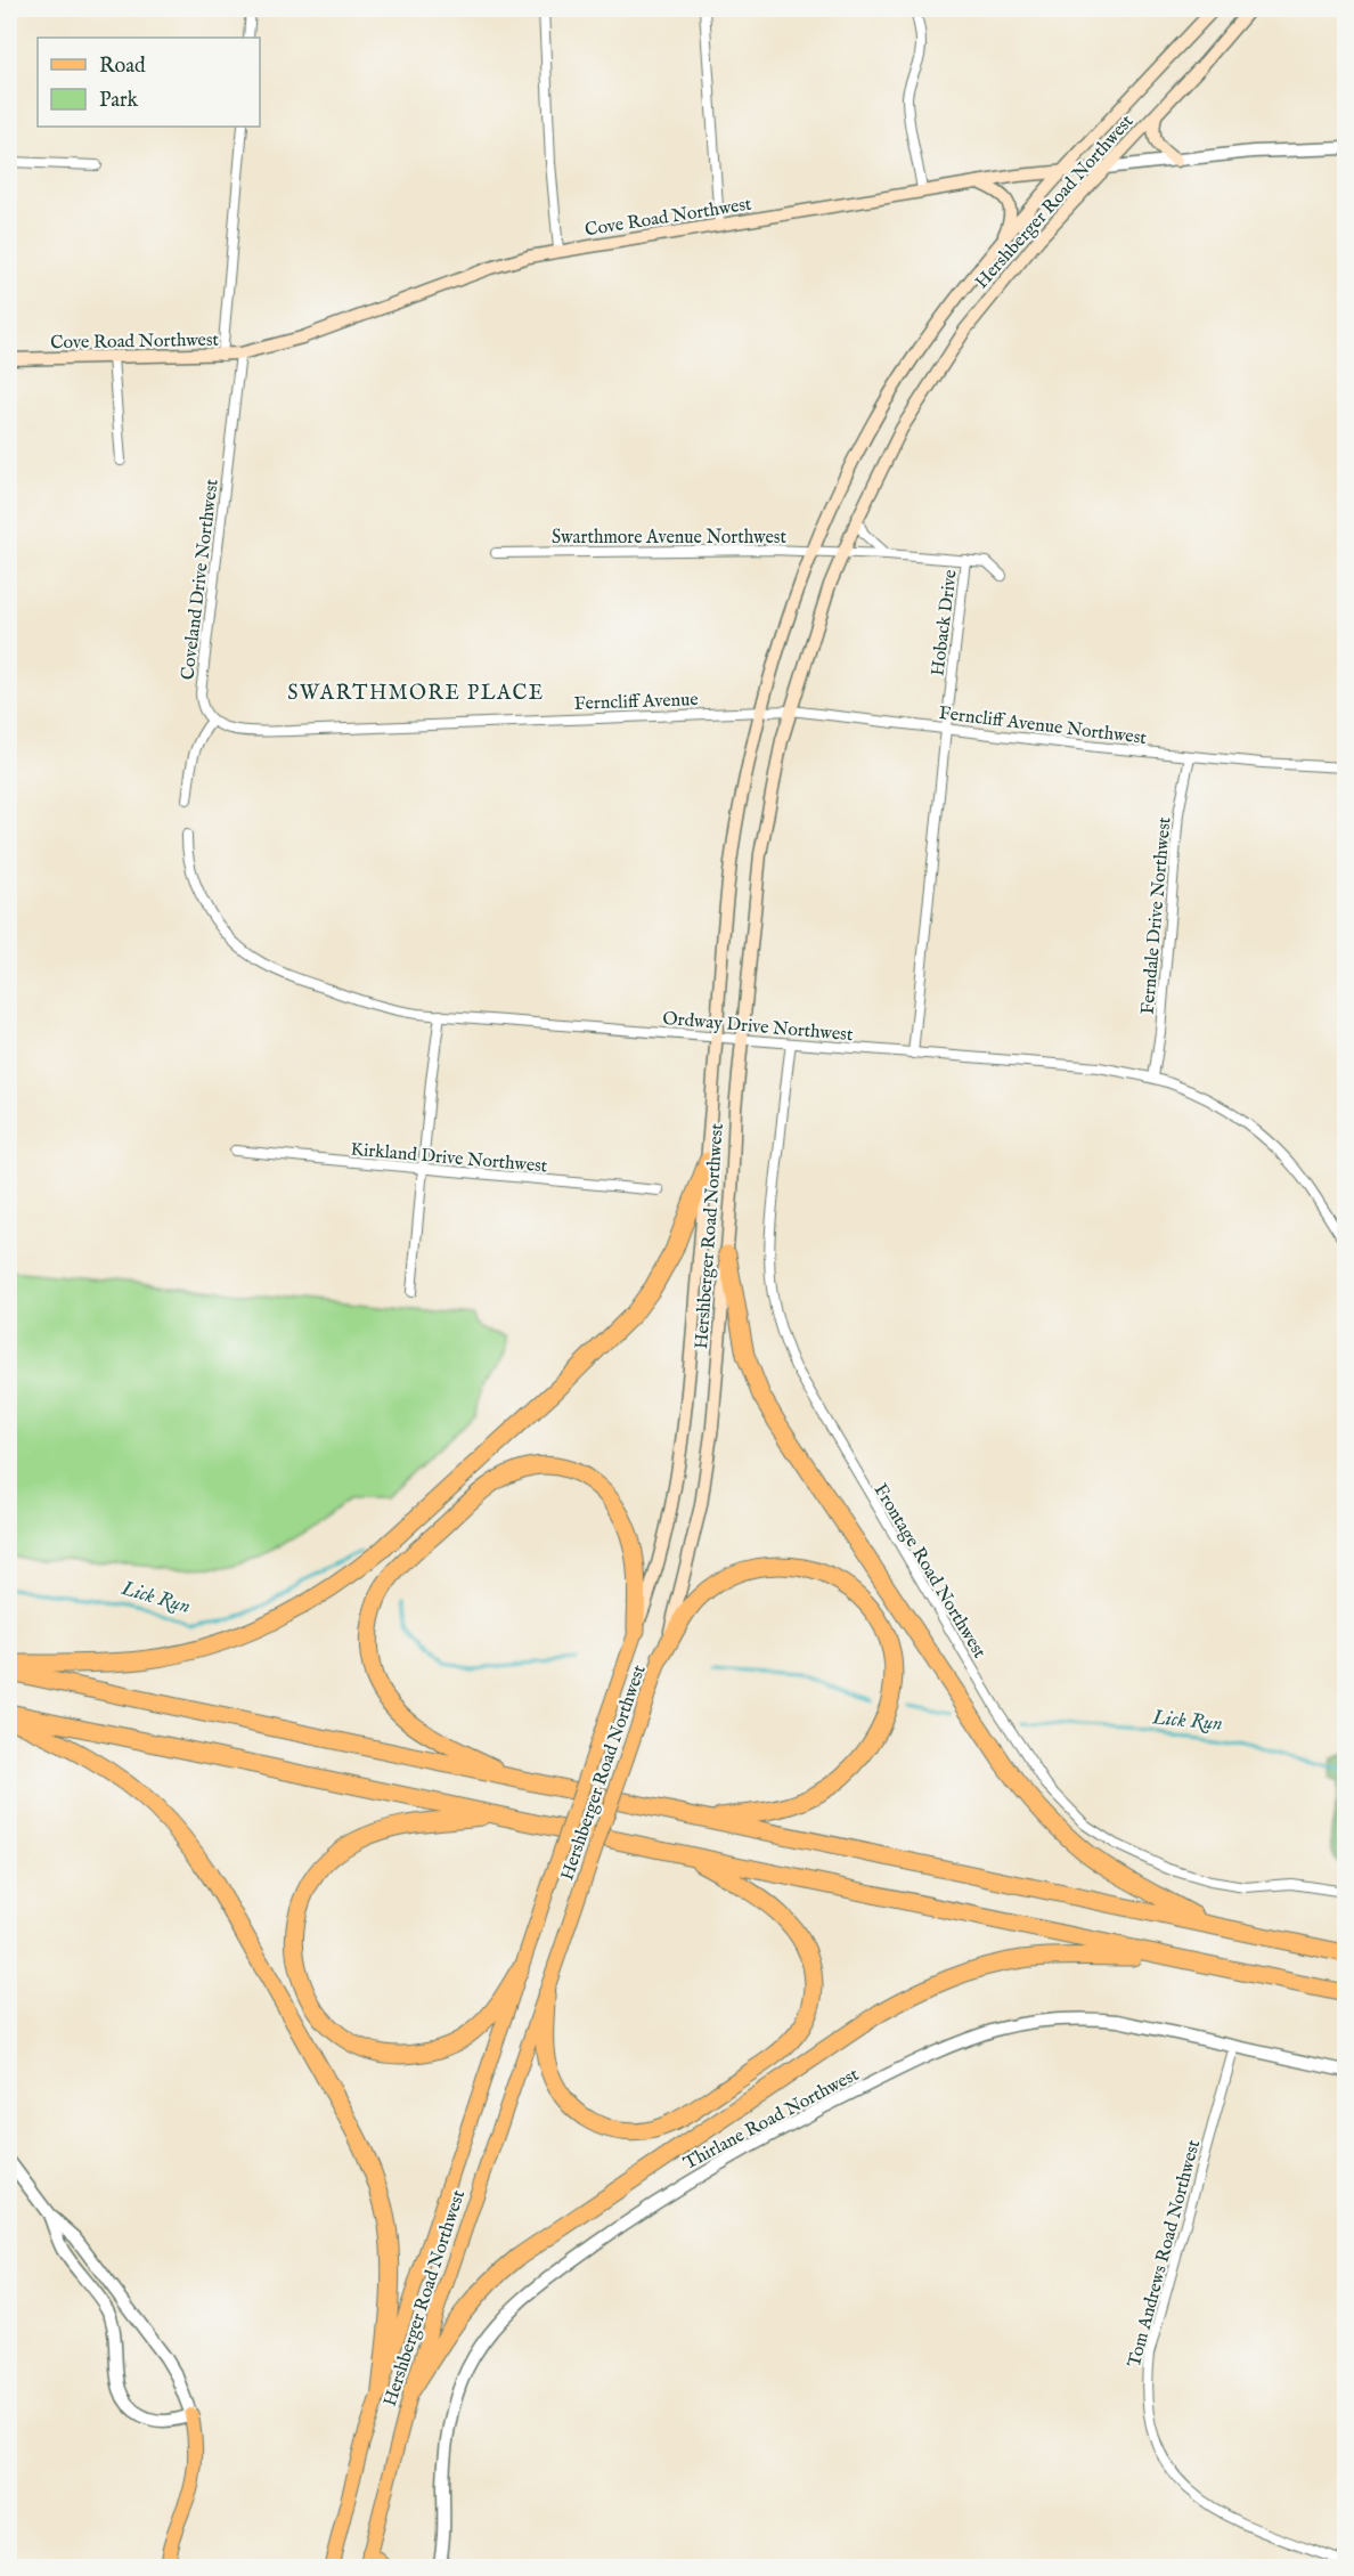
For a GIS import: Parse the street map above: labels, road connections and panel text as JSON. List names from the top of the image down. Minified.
{"streets":{"main road":["Hershberger Road Northwest","Cove Road Northwest"],"street":["Swarthmore Avenue Northwest","Coveland Drive Northwest","Hoback Drive","Ferncliff Avenue","Ferncliff Avenue Northwest","Ferndale Drive Northwest","Ordway Drive Northwest","Kirkland Drive Northwest","Frontage Road Northwest","Thirlane Road Northwest","Tom Andrews Road Northwest"]},"crossings":[["Hershberger Road Northwest","Cove Road Northwest"],["Hershberger Road Northwest","Swarthmore Avenue Northwest"],["Hershberger Road Northwest","Ferncliff Avenue Northwest"],["Hershberger Road Northwest","Ordway Drive Northwest"],["Cove Road Northwest","Coveland Drive Northwest"],["Swarthmore Avenue Northwest","Hoback Drive"],["Coveland Drive Northwest","Ferncliff Avenue"],["Hoback Drive","Ferncliff Avenue Northwest"],["Hoback Drive","Ordway Drive Northwest"],["Ferncliff Avenue","Ferncliff Avenue Northwest"],["Ferncliff Avenue Northwest","Ferndale Drive Northwest"],["Ferndale Drive Northwest","Ordway Drive Northwest"],["Ordway Drive Northwest","Frontage Road Northwest"],["Thirlane Road Northwest","Tom Andrews Road Northwest"]],"districts":["SWARTHMORE PLACE"],"water":["Lick Run"],"legend":["Road","Park"]}
